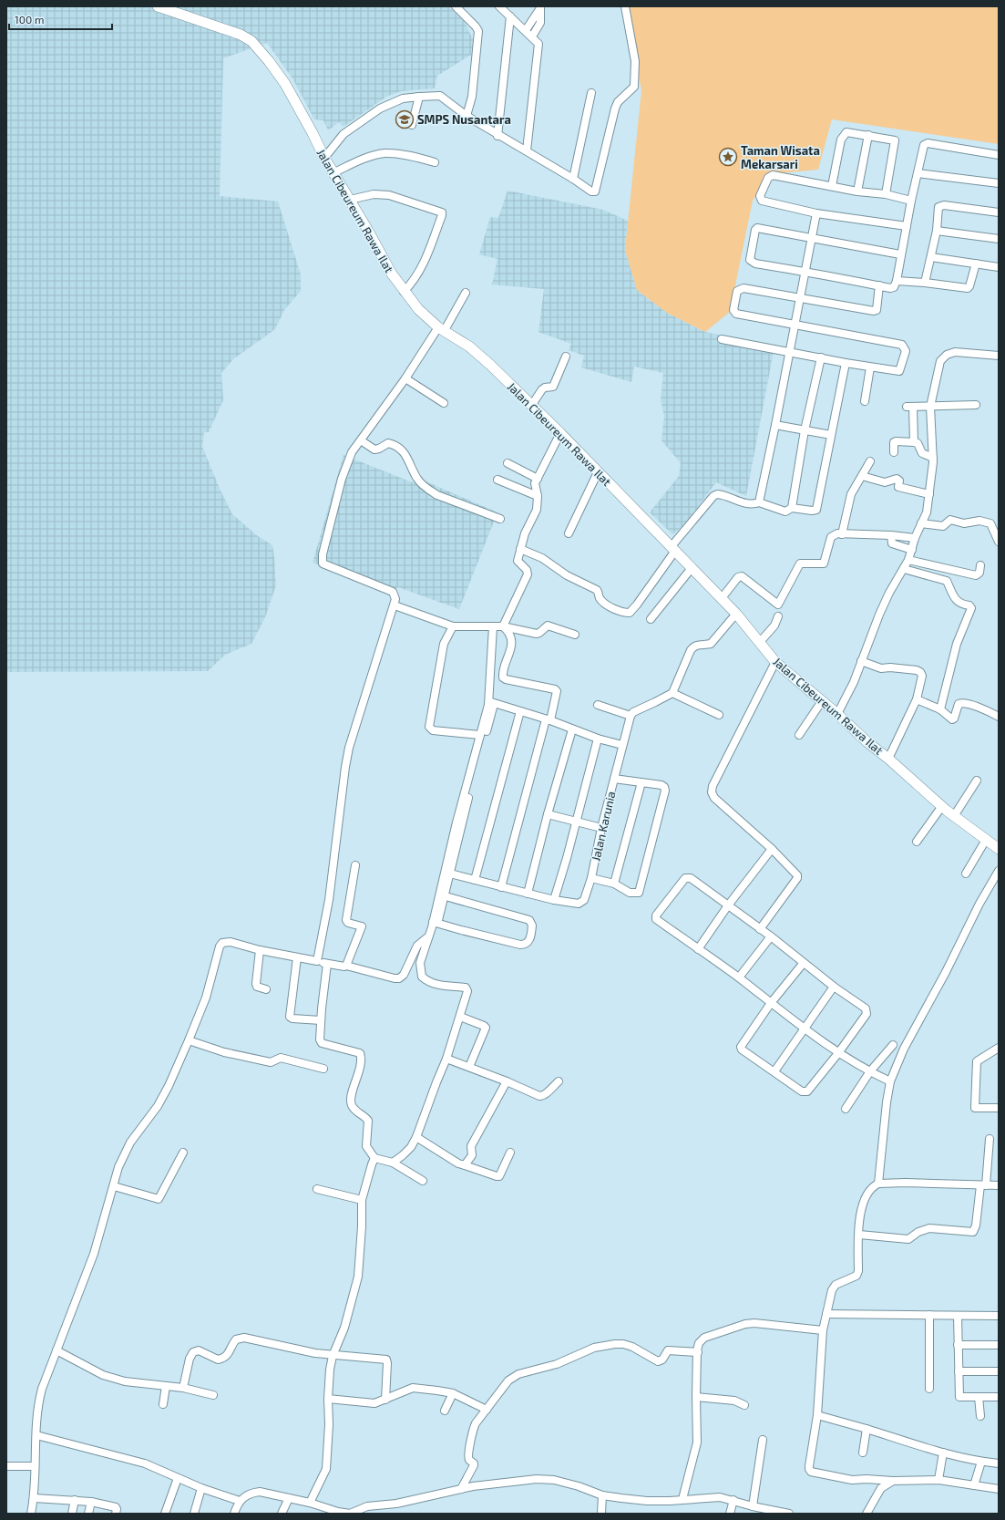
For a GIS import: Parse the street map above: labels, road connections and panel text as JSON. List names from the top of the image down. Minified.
{"streets":{"street":["Jalan Cibeureum Rawa Ilat","Jalan Karunia"]},"places":{"school or university":["SMPS Nusantara"],"place":["Taman Wisata Mekarsari"]},"scale_bar":"100 m"}
